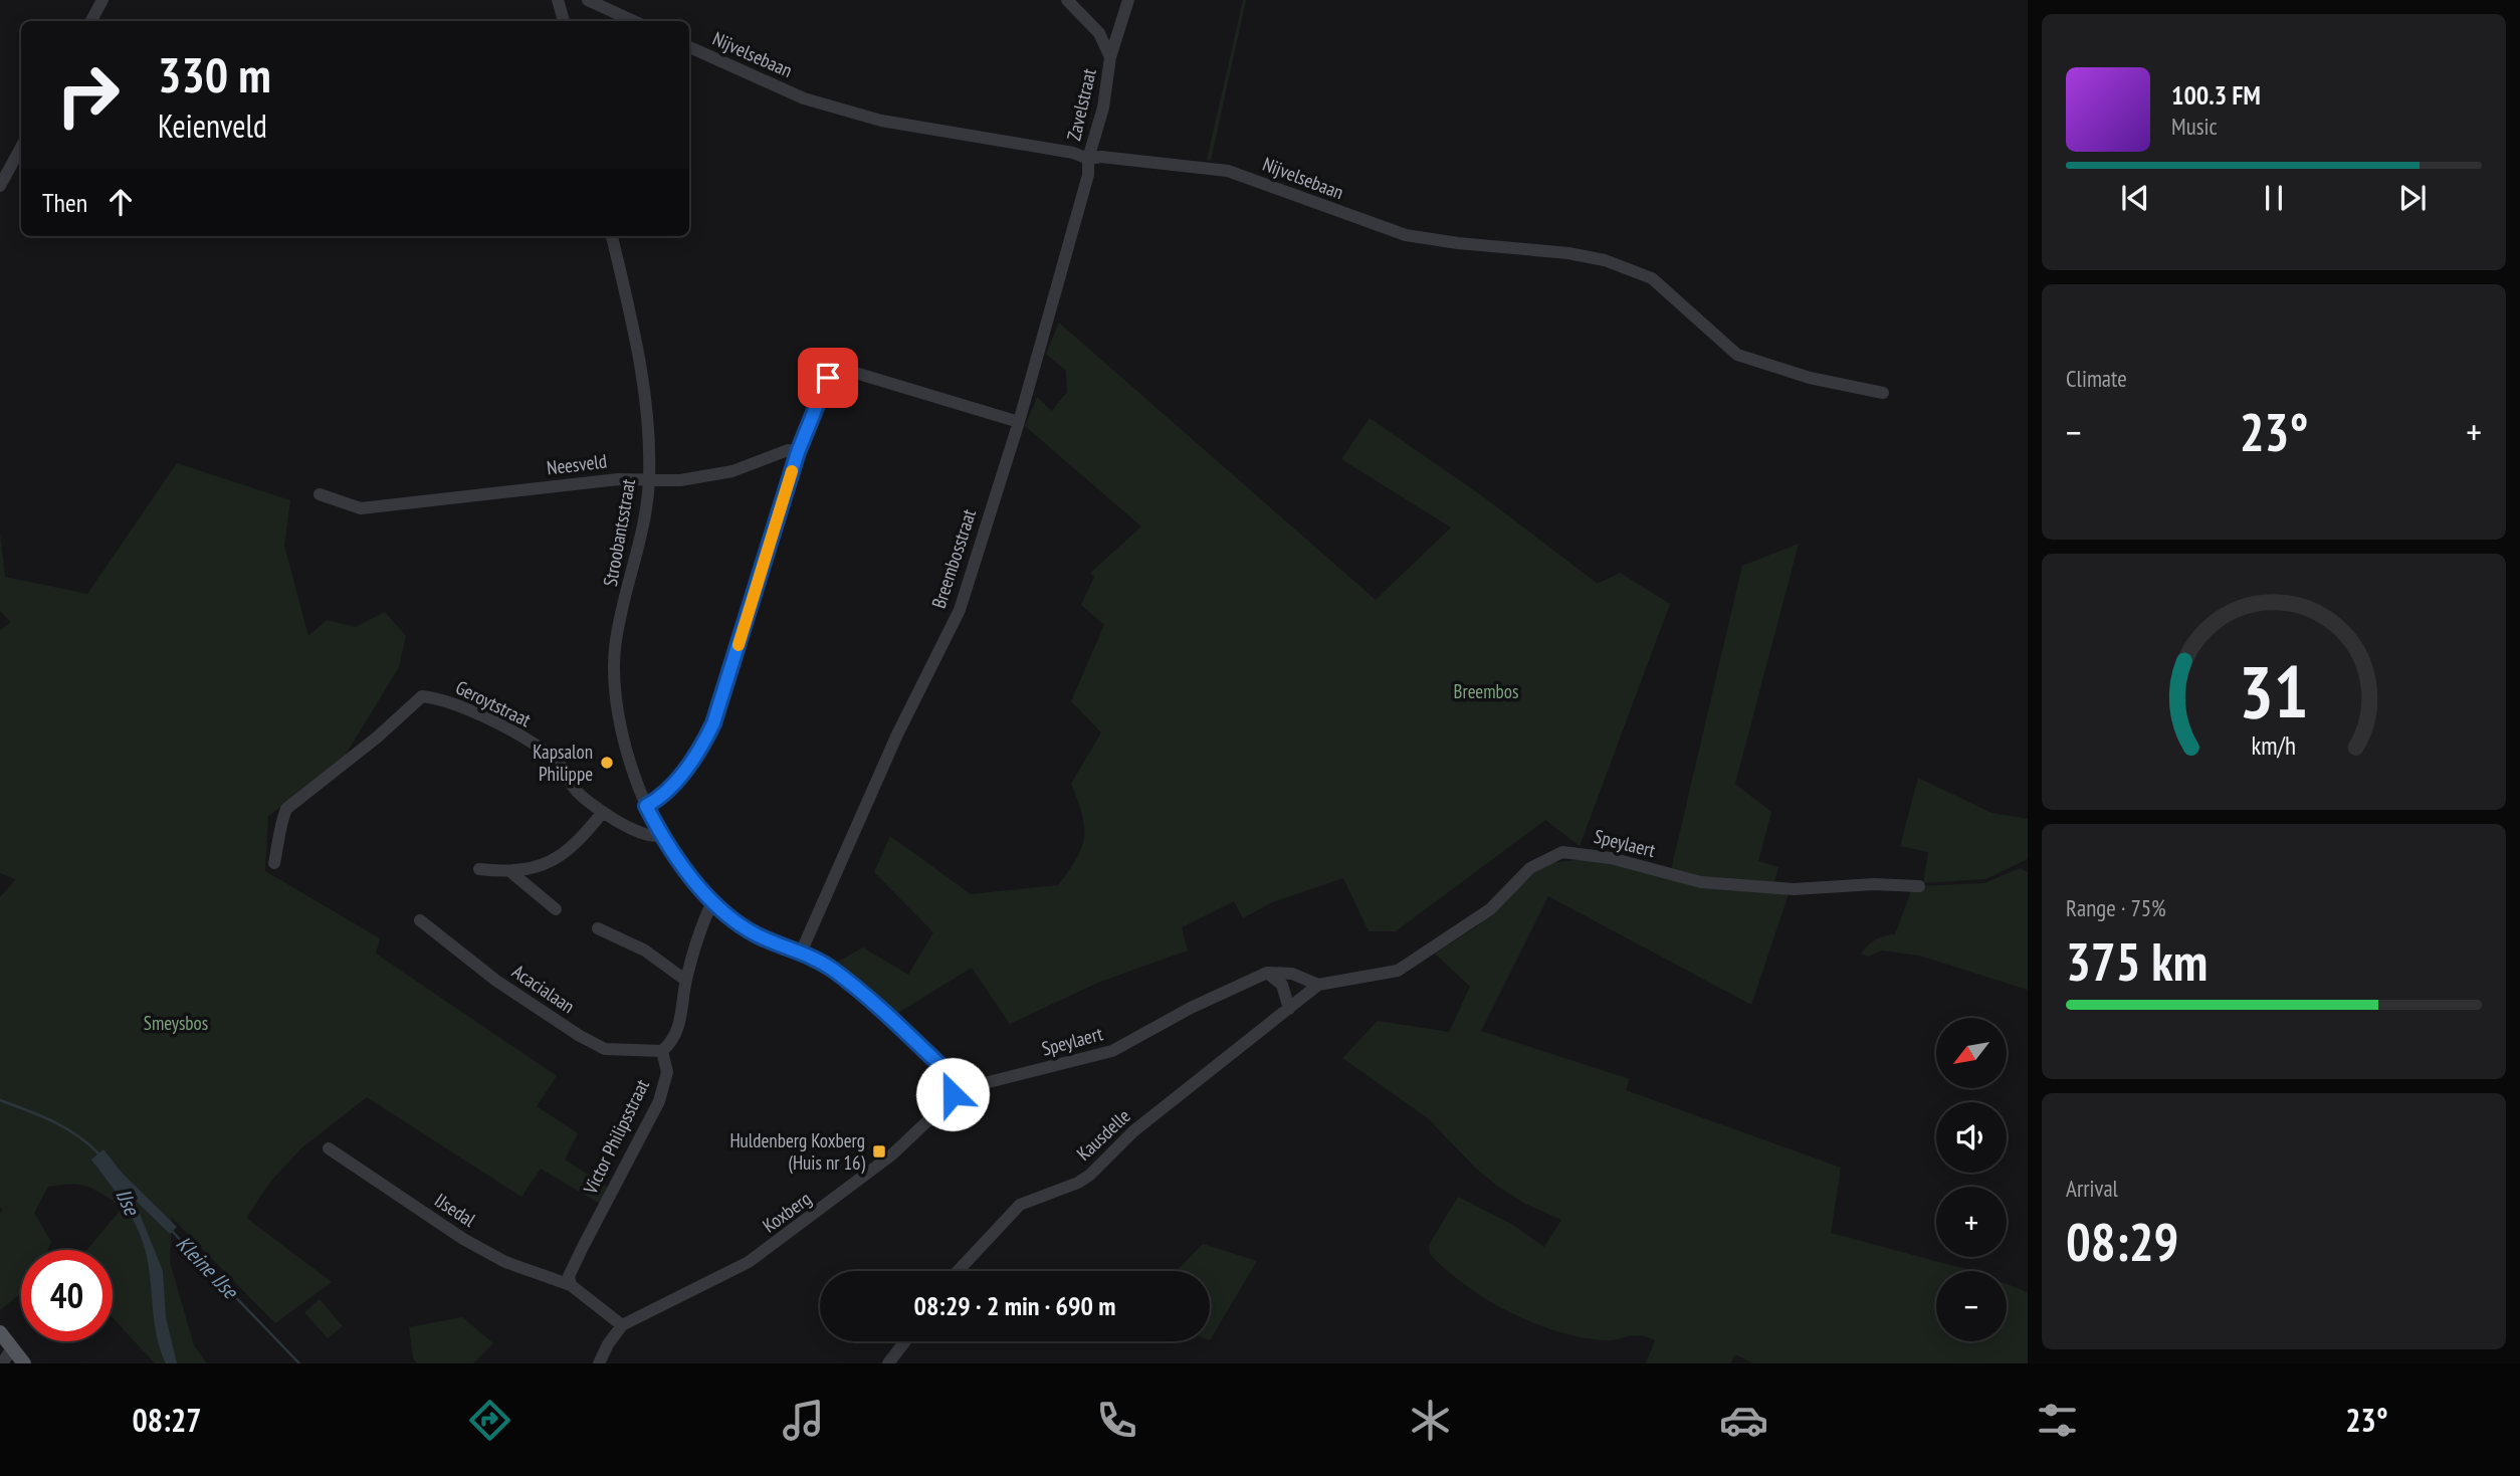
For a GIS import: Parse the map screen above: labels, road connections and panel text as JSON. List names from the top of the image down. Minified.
{"streets":{"street":["Nijvelsebaan","Zavelstraat","Neesveld","Stroobantsstraat","Breembosstraat","Geroytstraat","Speylaert","Acacialaan","Kausdelle","Victor Philipsstraat","IJsedal","Koxberg"]},"crossings":[["Nijvelsebaan","Zavelstraat"],["Nijvelsebaan","Breembosstraat"],["Zavelstraat","Breembosstraat"],["Neesveld","Stroobantsstraat"],["Stroobantsstraat","Geroytstraat"],["Speylaert","Koxberg"],["Acacialaan","Victor Philipsstraat"],["Victor Philipsstraat","IJsedal"]],"water":["IJse","Kleine IJse"],"parks":["Breembos","Smeysbos"],"places":{"other":["Kapsalon Philippe"],"transit":["Huldenberg Koxberg (Huis nr 16)"]},"north":"bottom left","page":{"turn":["330 m","Keienveld"],"song":["100.3 FM","Music"],"then":"Then","tile":["Climate",["Range · 75%","375 km"],["Arrival","08:29"]],"heat":["−","23°","+"],"map_buttons":["+","−"],"limit":"40","trip":"08:29 · 2 min · 690 m","tabs":["08:27","23°"],"gauge":["31","km/h"]}}
